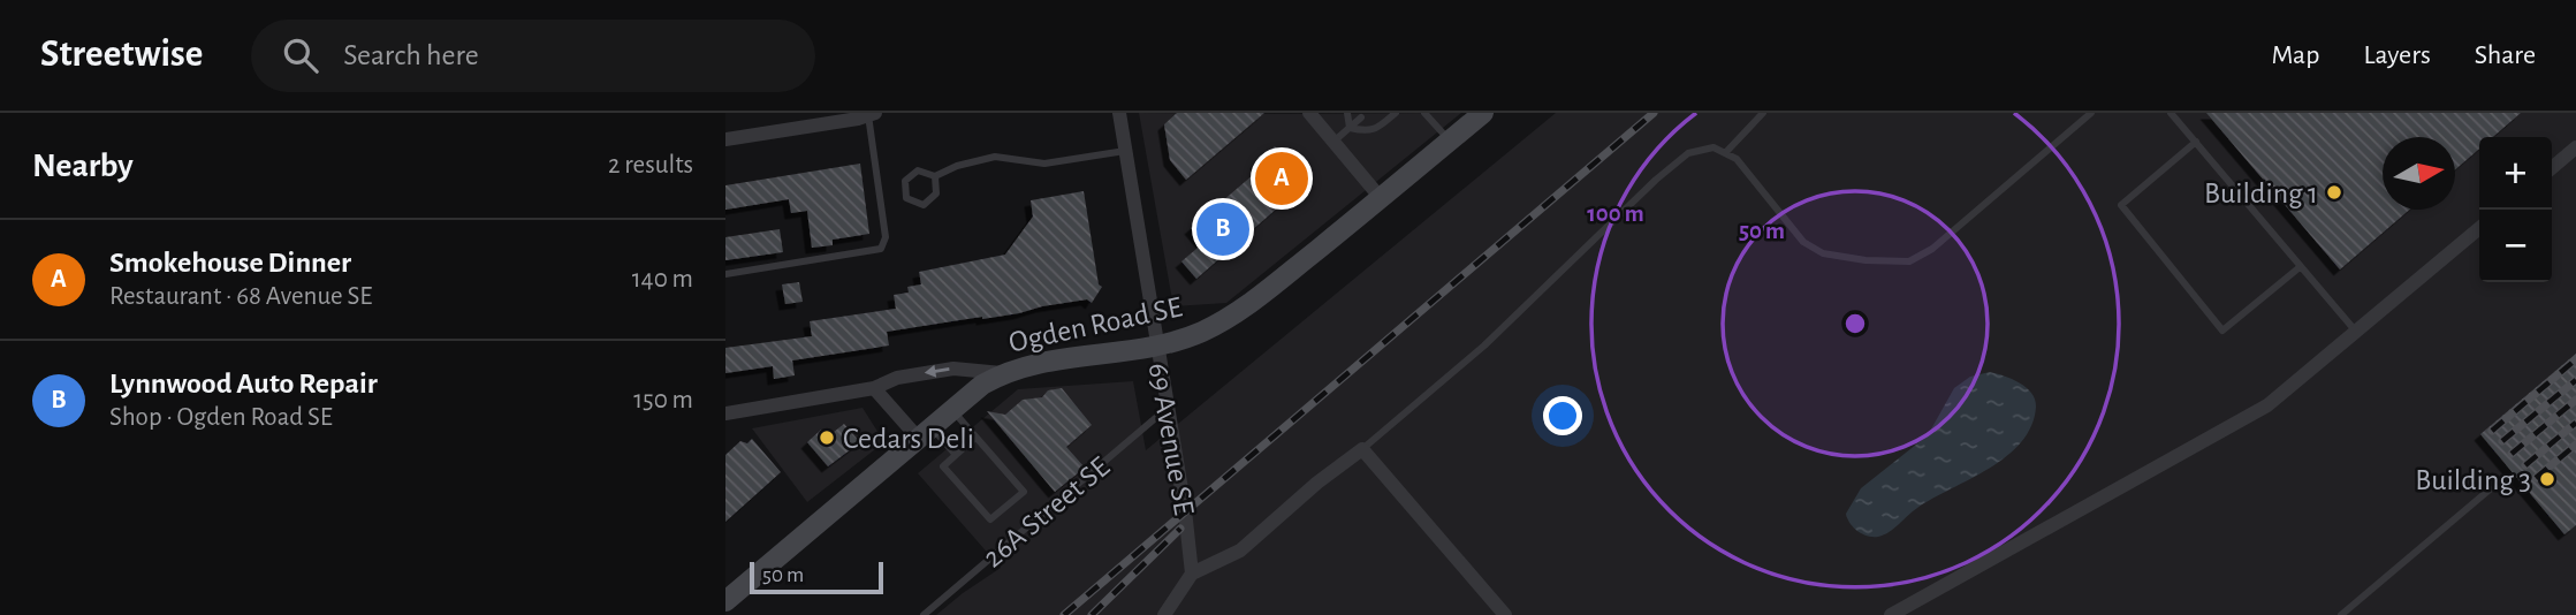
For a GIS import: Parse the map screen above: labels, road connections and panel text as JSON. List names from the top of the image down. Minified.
{"streets":{"street":["Ogden Road SE","69 Avenue SE"],"lane":["26A Street SE"]},"crossings":[["Ogden Road SE","69 Avenue SE"],["69 Avenue SE","26A Street SE"]],"places":["Building 1","Cedars Deli","Building 3"],"scale_bar":"50 m","north":"right","page":{"header":"Streetwise","search":"Search here","nav":["Map","Layers","Share"],"heading":["Nearby","2 results"],"map_buttons":["+","−"],"pins":["A","B"],"list":[{"mark":"A","name":"Smokehouse Dinner","note":"Restaurant · 68 Avenue SE","value":"140 m"},{"mark":"B","name":"Lynnwood Auto Repair","note":"Shop · Ogden Road SE","value":"150 m"}],"scale":"50 m"},"rings":["100 m","50 m"]}
